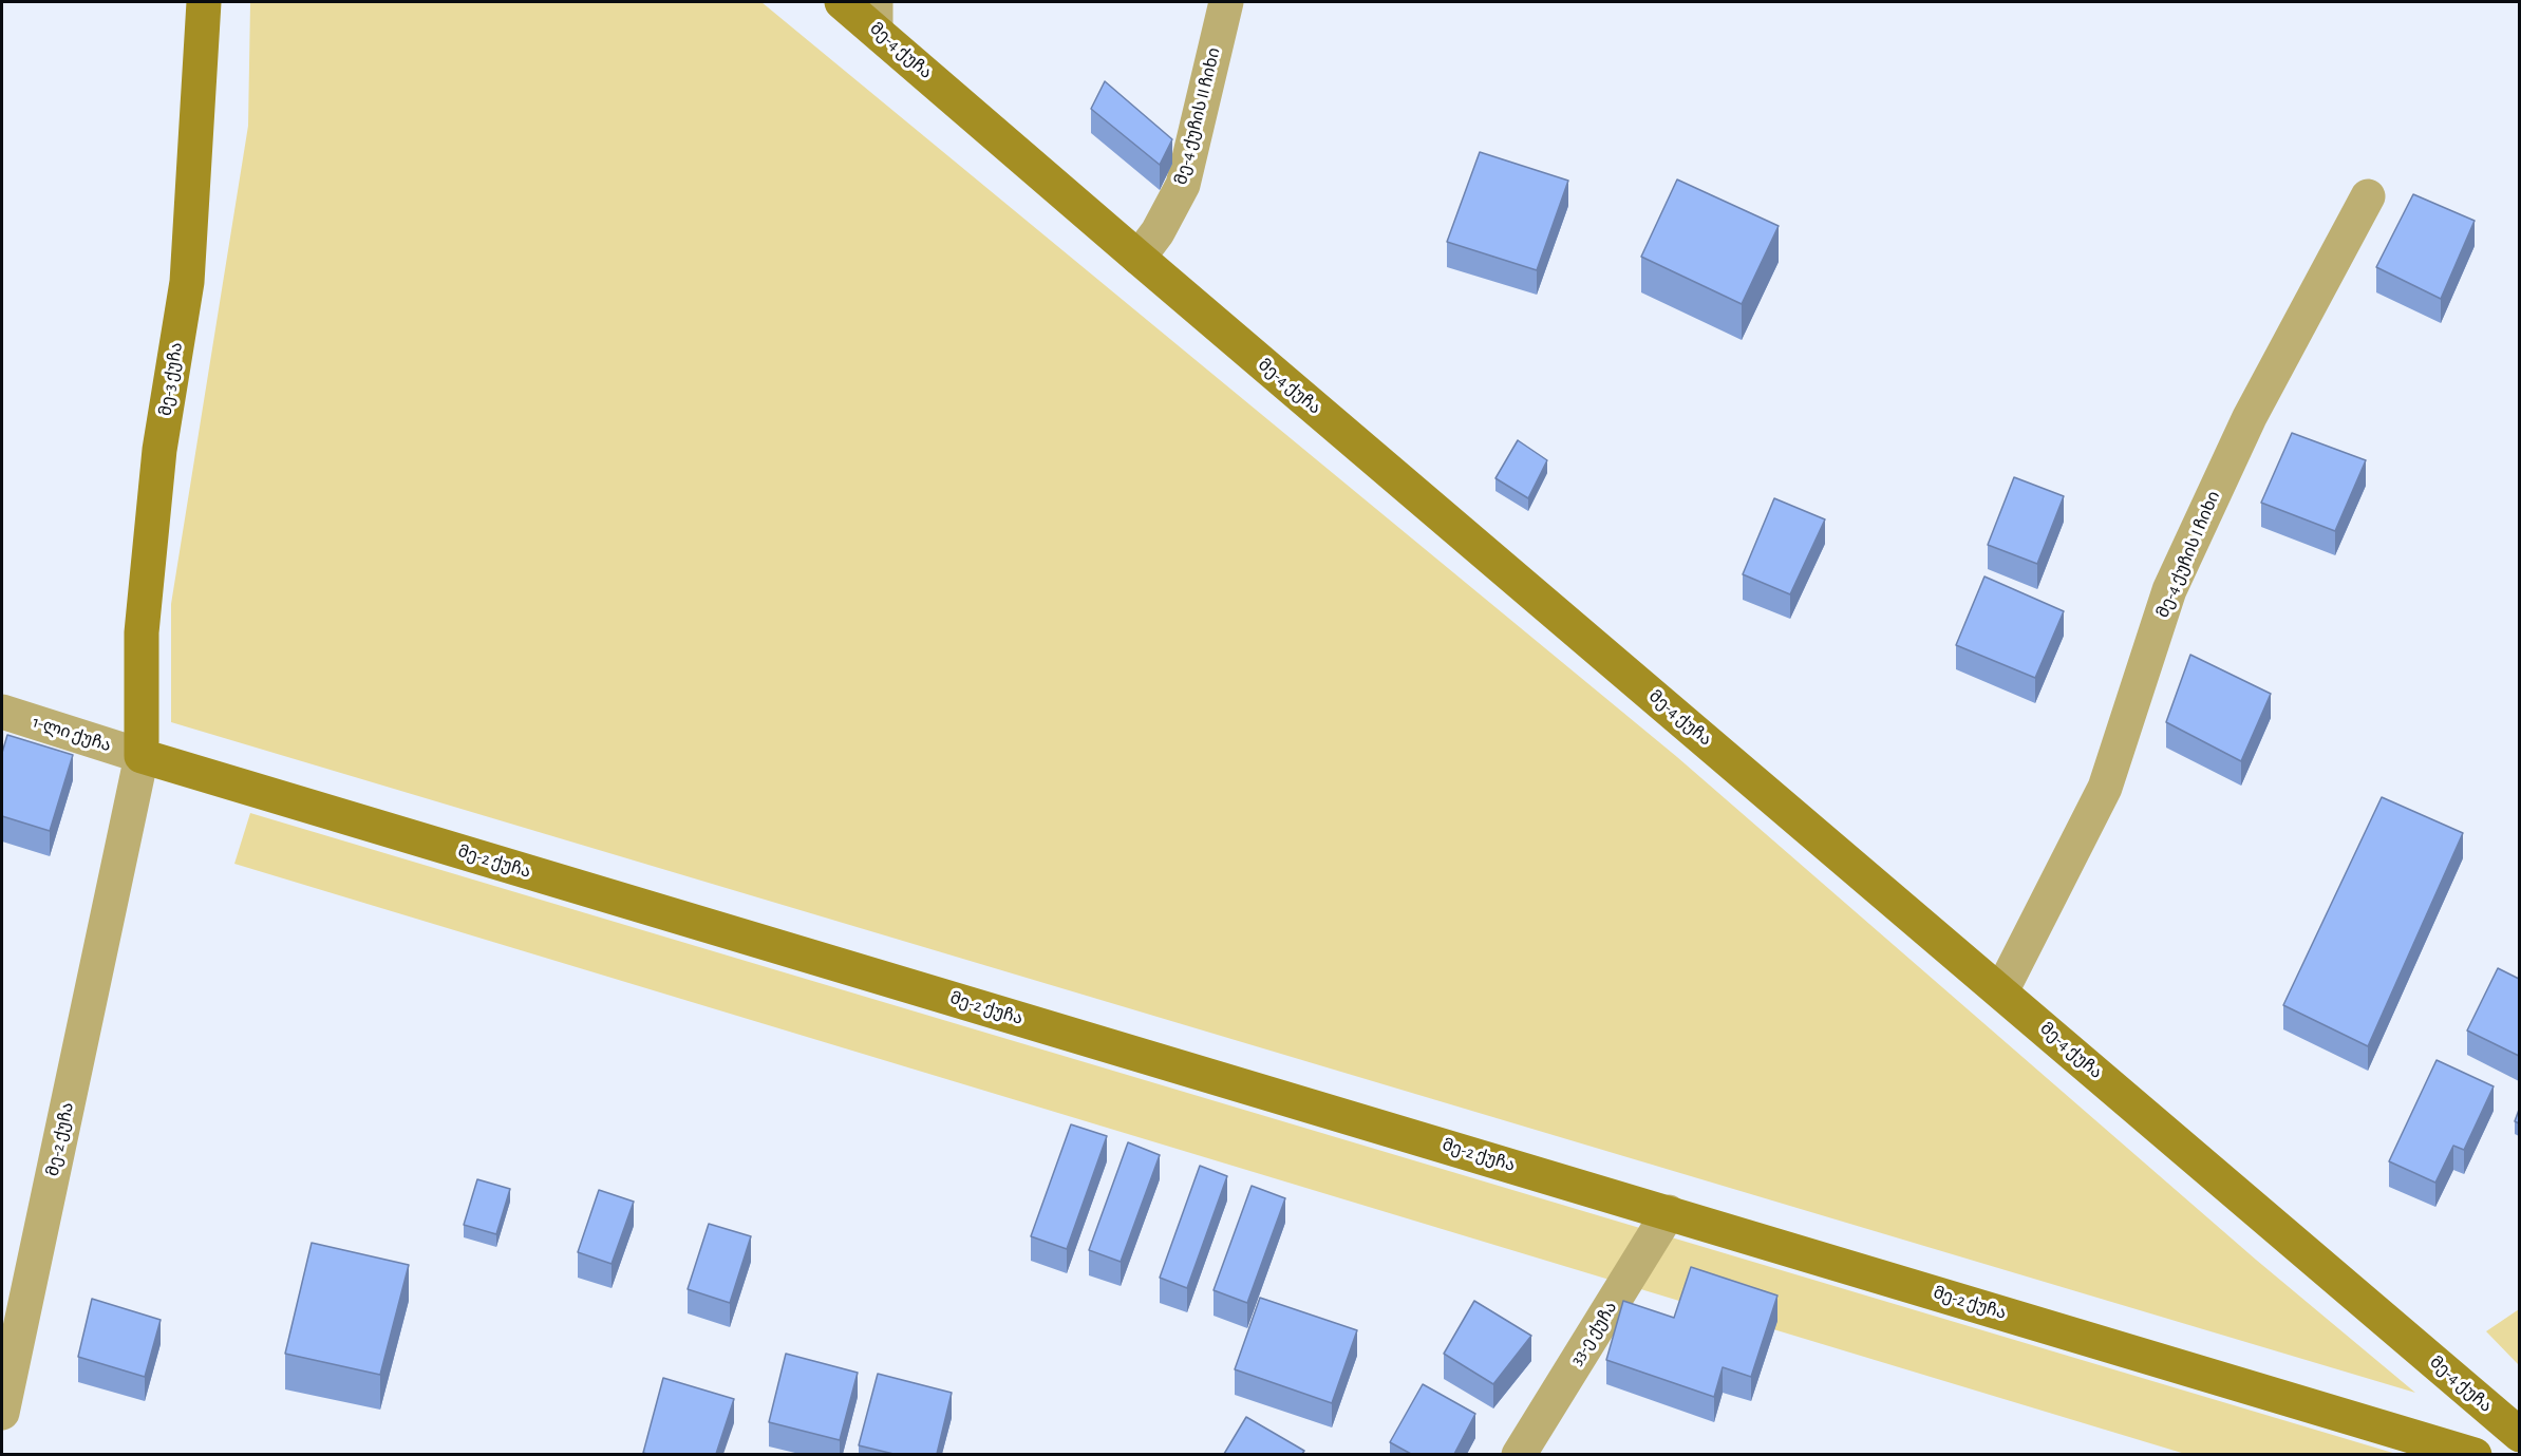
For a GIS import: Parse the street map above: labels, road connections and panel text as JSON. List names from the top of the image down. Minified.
{"streets":{"street":["მე-4 ქუჩა","მე-4 ქუჩის II ჩიხი","მე-3 ქუჩა","მე-4 ქუჩის I ჩიხი","1-ლი ქუჩა","მე-2 ქუჩა","33-ე ქუჩა"]},"crossings":[["მე-4 ქუჩა","მე-4 ქუჩის II ჩიხი"],["მე-4 ქუჩა","მე-4 ქუჩის I ჩიხი"],["მე-3 ქუჩა","1-ლი ქუჩა"],["მე-3 ქუჩა","მე-2 ქუჩა"],["1-ლი ქუჩა","მე-2 ქუჩა"],["მე-2 ქუჩა","33-ე ქუჩა"]]}
